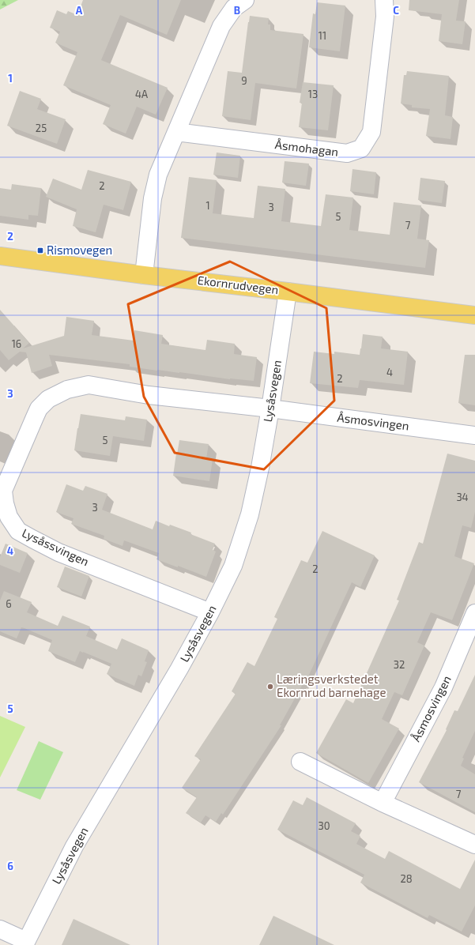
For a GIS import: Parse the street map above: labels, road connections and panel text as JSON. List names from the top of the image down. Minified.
{"streets":{"main road":["Ekornrudvegen"],"street":["Åsmohagan","Lysåsvegen","Åsmosvingen","Lysåssvingen"]},"crossings":[["Ekornrudvegen","Lysåsvegen"],["Lysåsvegen","Åsmosvingen"],["Lysåsvegen","Lysåssvingen"],["Åsmosvingen","Lysåssvingen"]],"places":{"transit":["Rismovegen"],"other":["Læringsverkstedet Ekornrud barnehage"]},"house_numbers":["11","9","4A","13","25","2","1","3","5","7","16","4","2","5","34","3","2","6","32","7","30","28"],"grid":{"columns":["A","B","C"],"rows":["1","2","3","4","5","6"]}}
